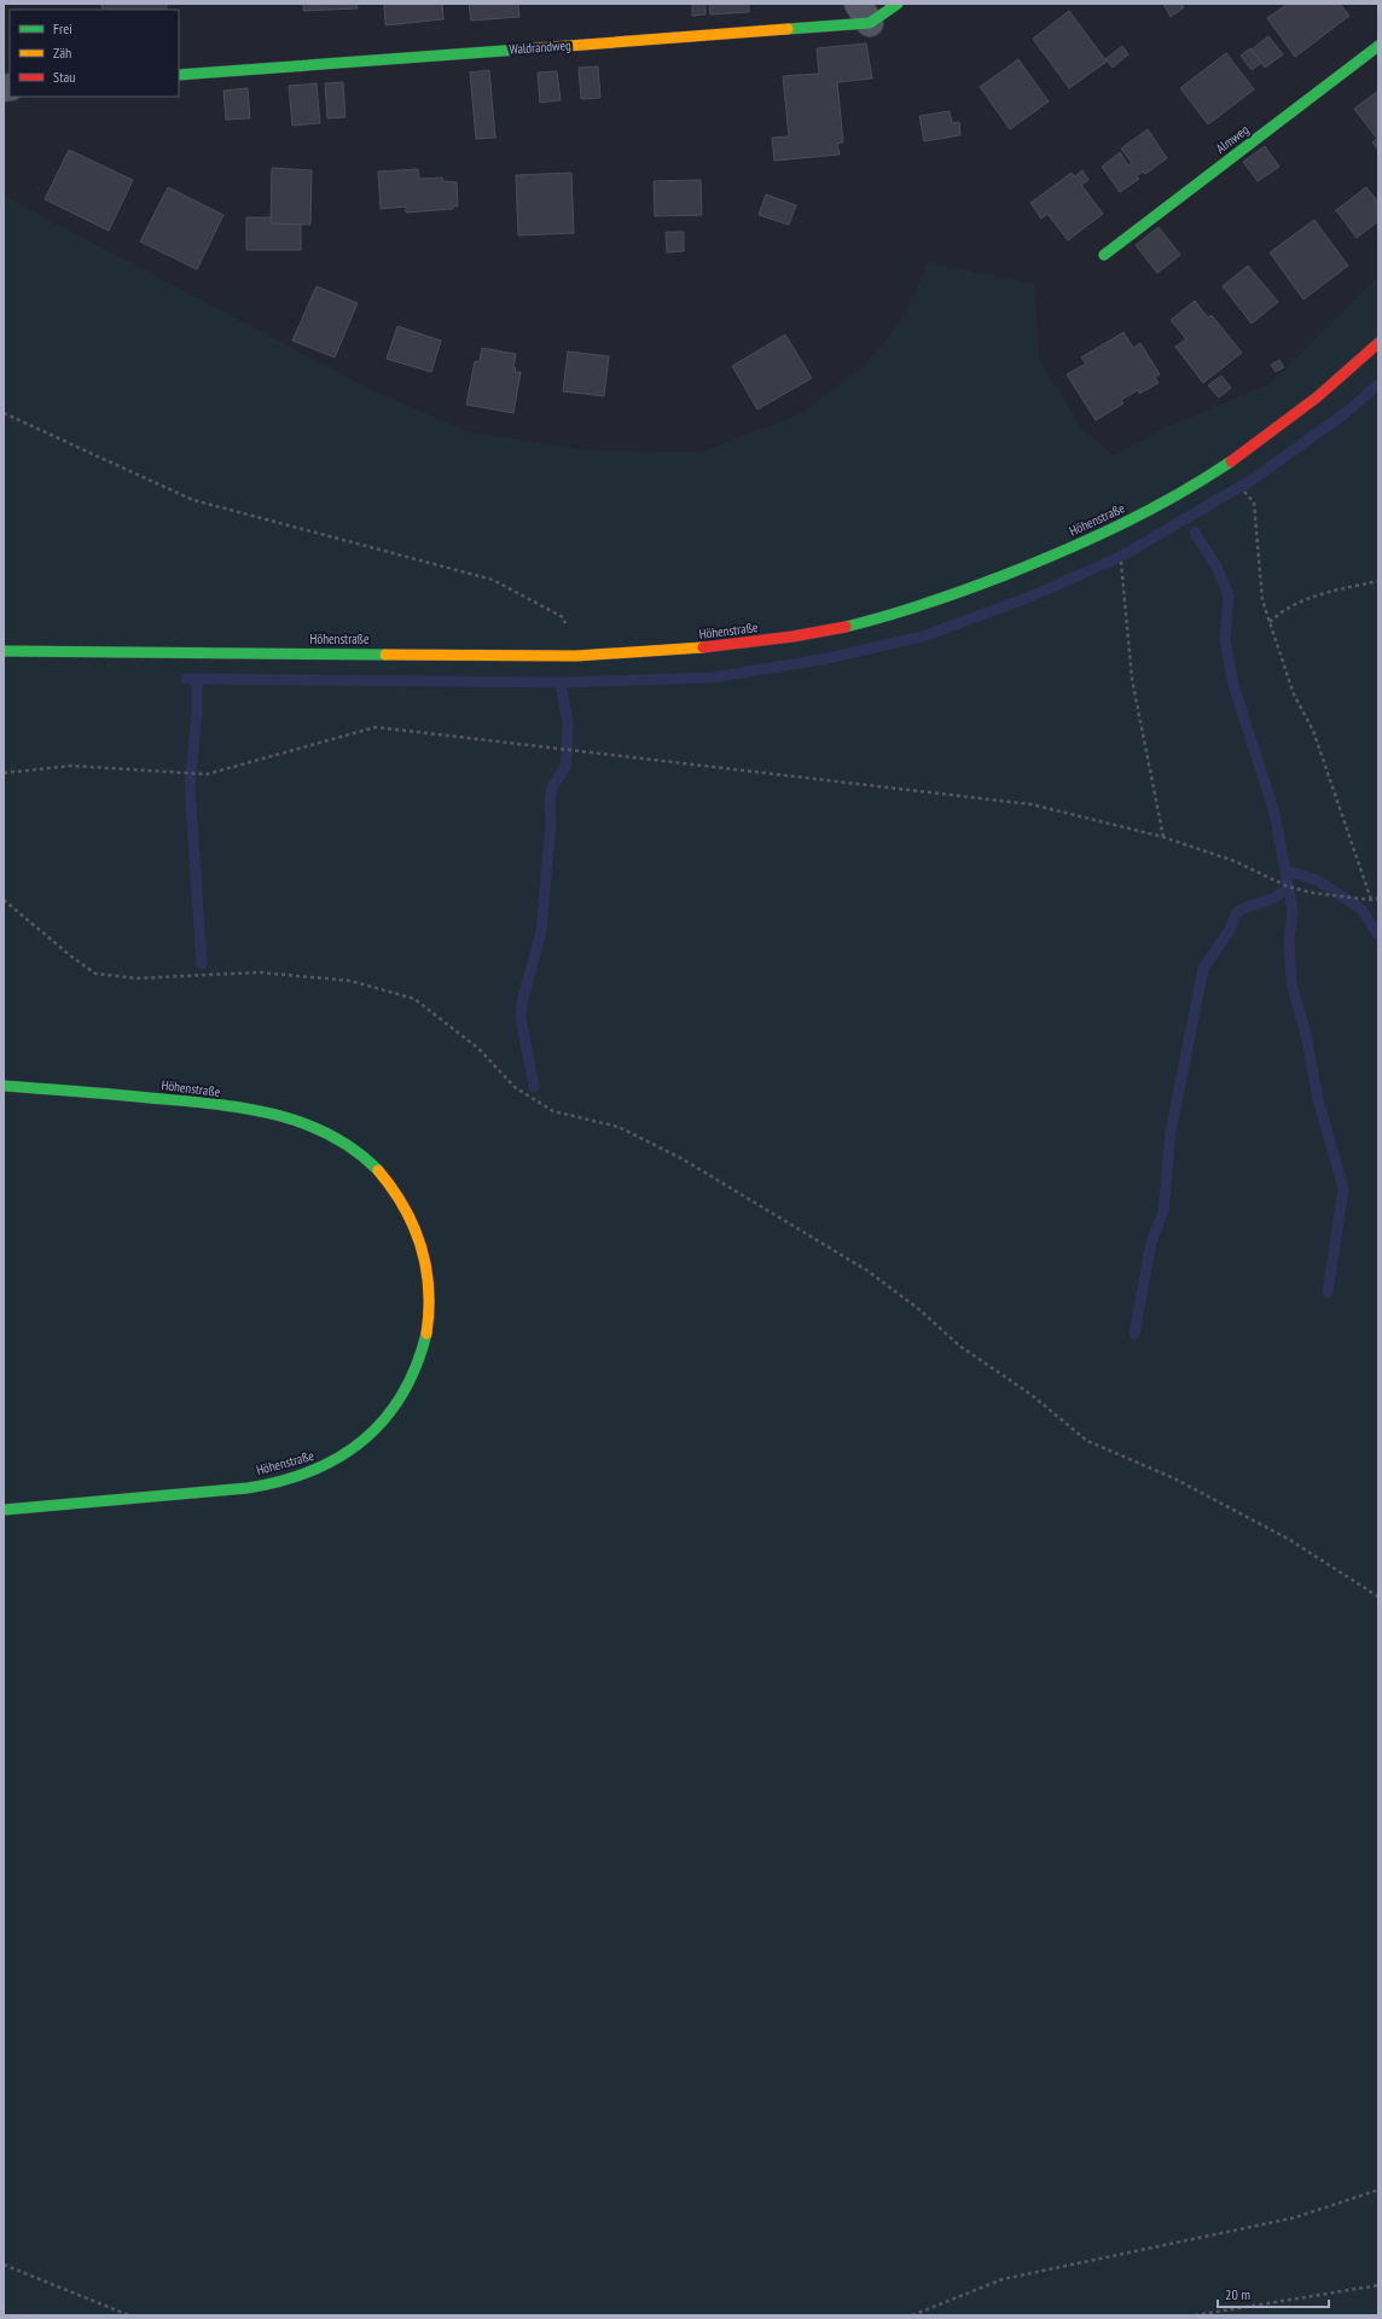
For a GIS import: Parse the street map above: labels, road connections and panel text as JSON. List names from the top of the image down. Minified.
{"streets":{"street":["Waldrandweg","Almweg","Höhenstraße"]},"legend":["Frei","Zäh","Stau"],"scale_bar":"20 m"}
